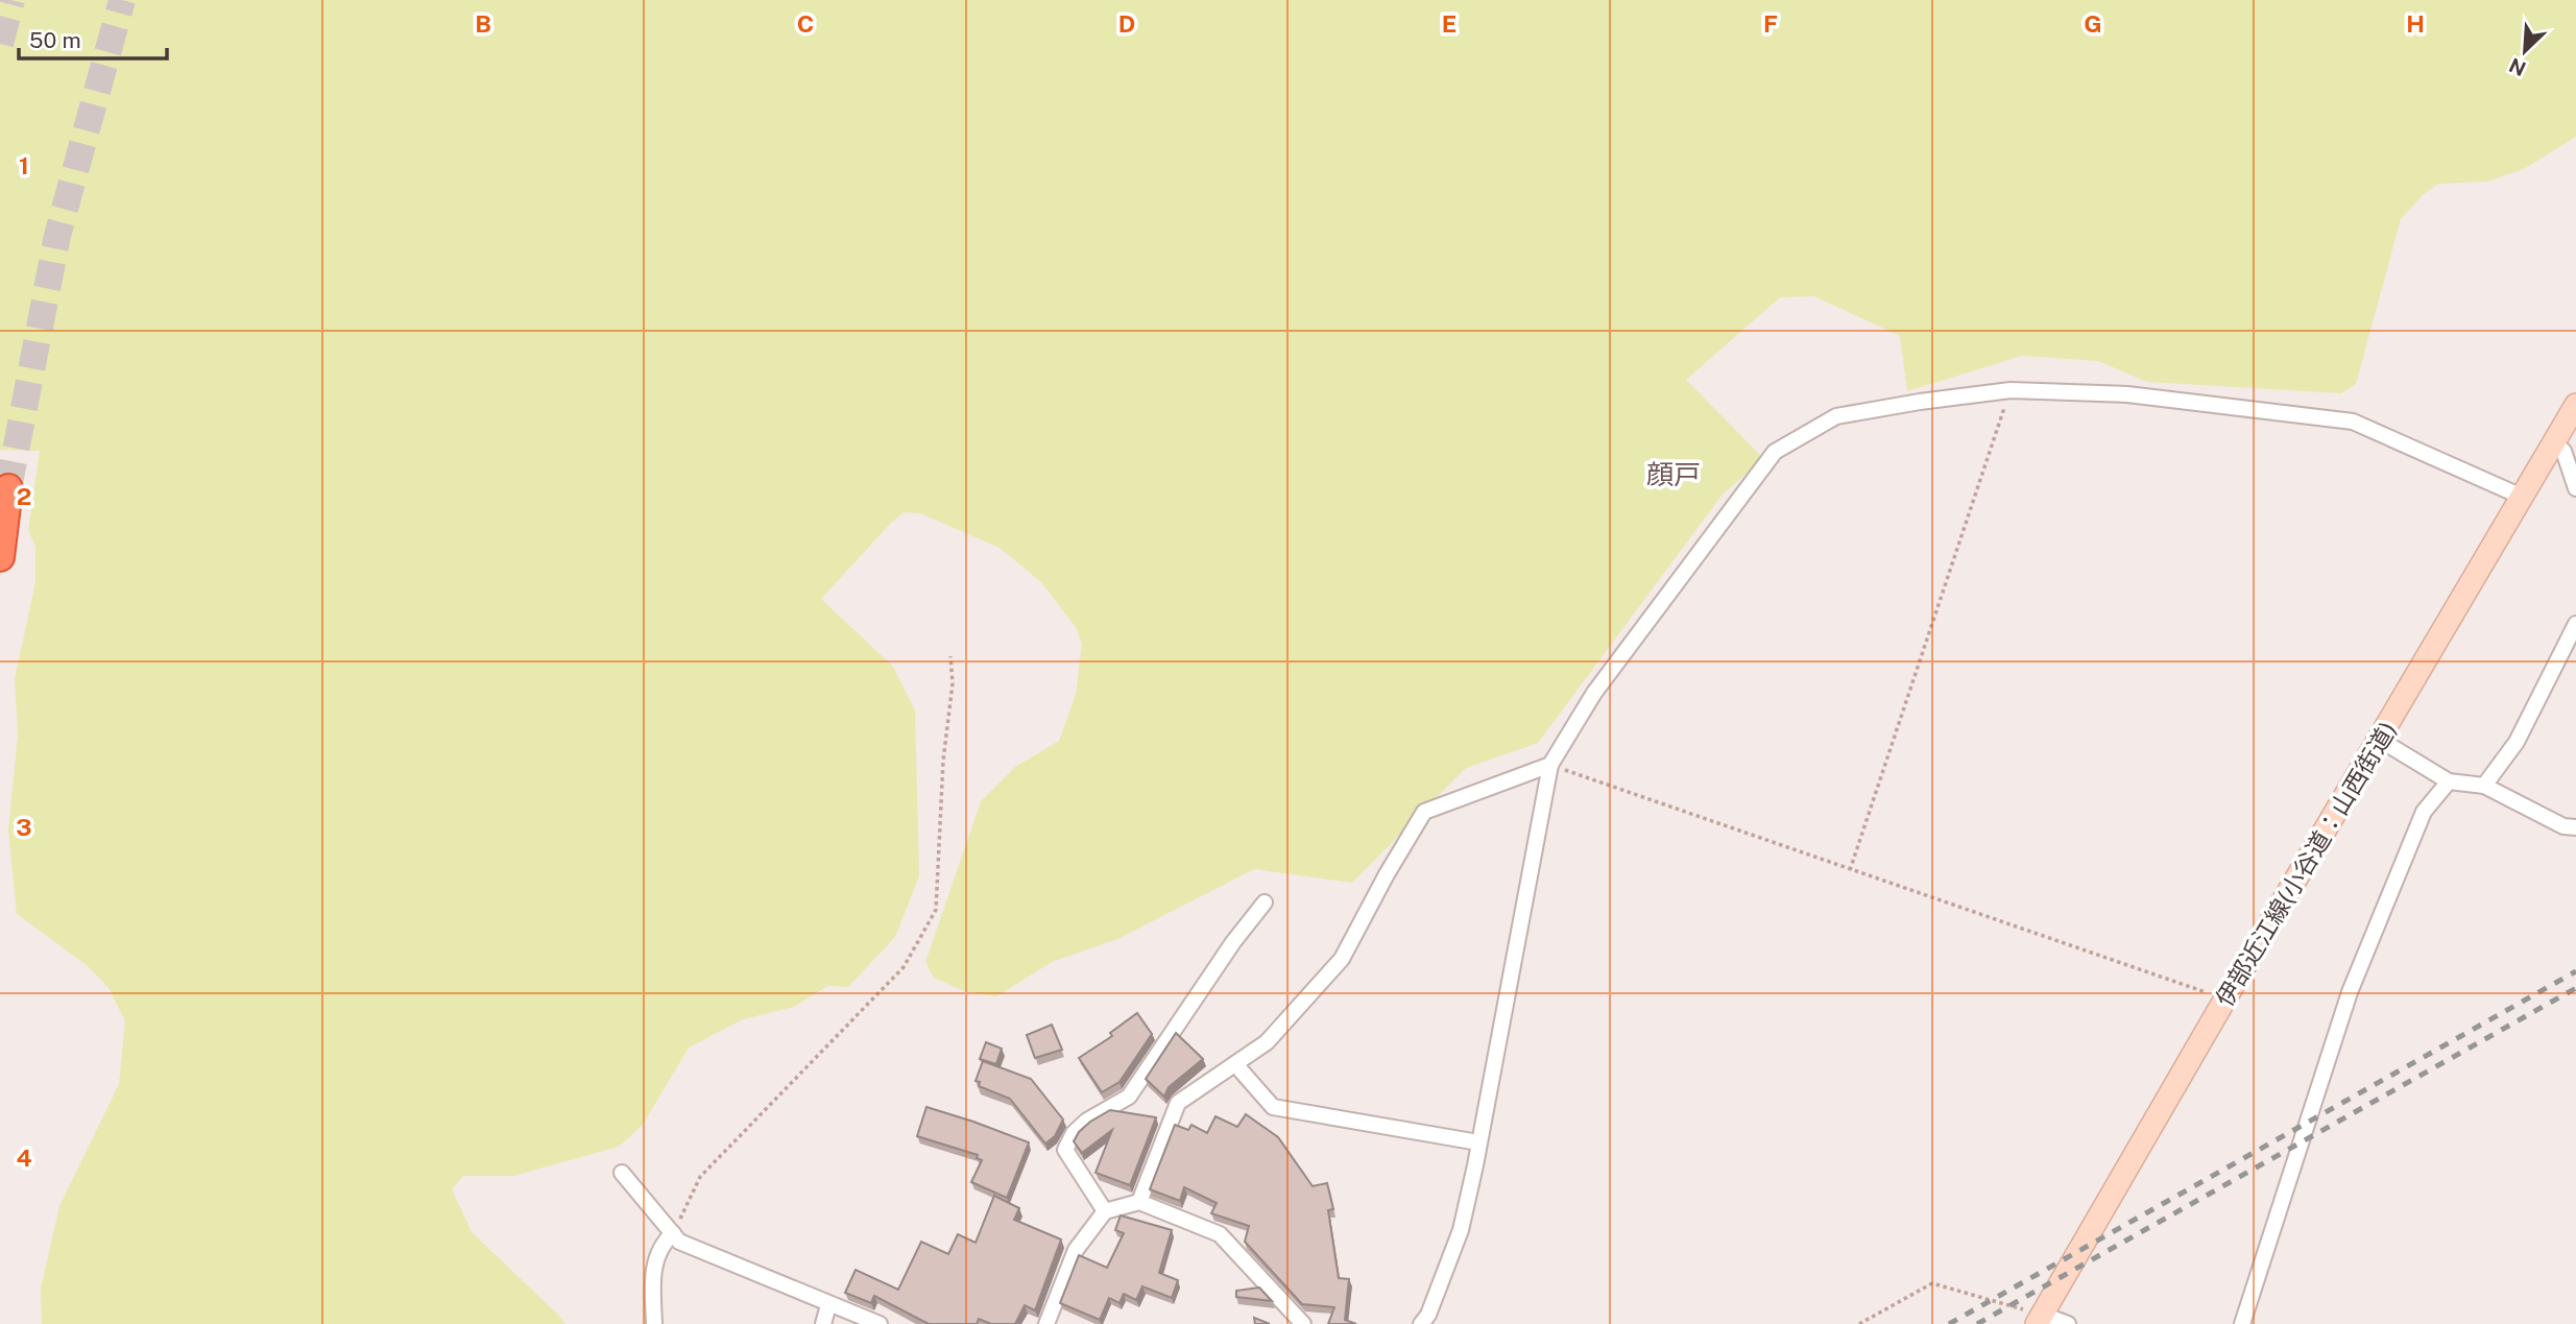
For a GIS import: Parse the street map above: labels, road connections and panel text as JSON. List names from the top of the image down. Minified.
{"streets":{"main road":["伊部近江線(小谷道：山西街道)"]},"districts":["顔戸"],"scale_bar":"50 m","north":"bottom left","grid":{"columns":["B","C","D","E","F","G","H"],"rows":["1","2","3","4"]}}
